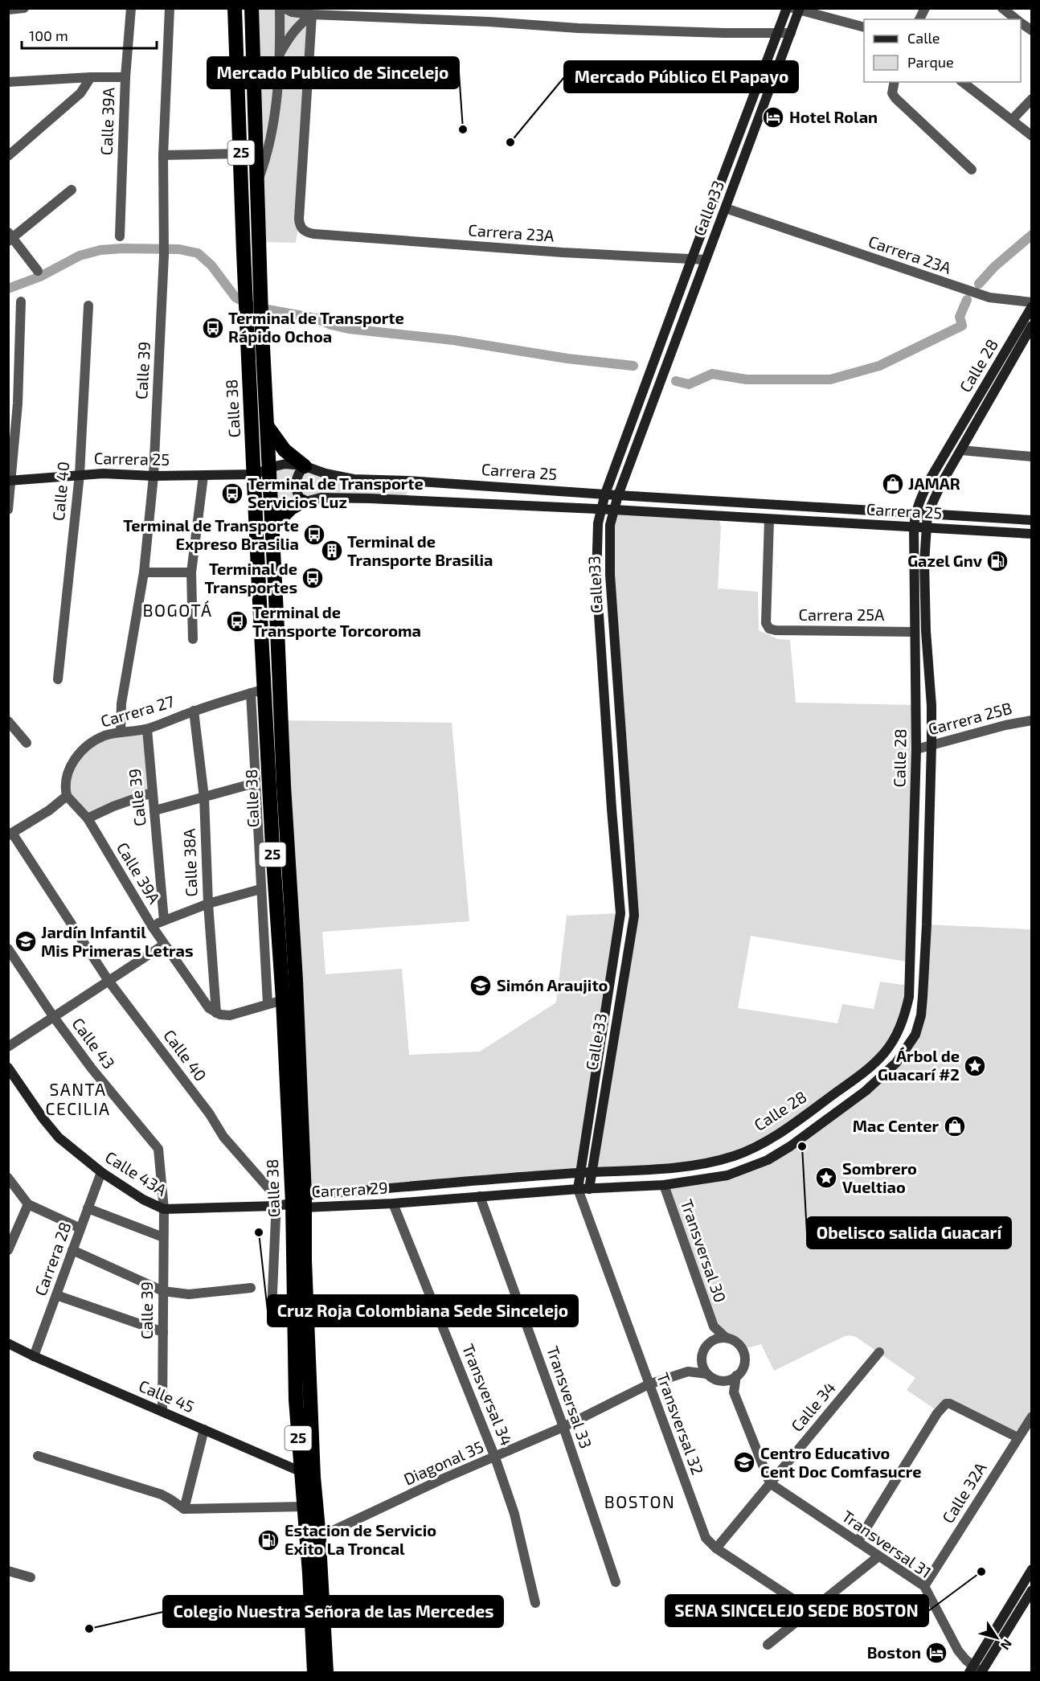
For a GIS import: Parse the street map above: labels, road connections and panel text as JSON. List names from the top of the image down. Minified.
{"streets":{"highway":["25","Calle 38"],"street":["Calle 39A","Calle 33","Carrera 23A","Calle 28","Calle 39","Carrera 25","Calle 40","Carrera 25A","Carrera 27","Carrera 25B","Calle 38A","Calle 43","Calle 43A","Carrera 29","Transversal 30","Carrera 28","Transversal 34","Calle 45","Transversal 33","Calle 34","Transversal 32","Diagonal 35","Calle 32A","Transversal 31"]},"crossings":[["Calle 39A","Carrera 27"],["Calle 39A","Calle 38A"],["Calle 33","Carrera 23A"],["Calle 33","Carrera 25"],["Calle 33","Carrera 29"],["Calle 33","Transversal 32"],["Carrera 23A","Calle 28"],["Calle 28","Carrera 25"],["Calle 28","Carrera 25A"],["Calle 28","Carrera 25B"],["Calle 28","Carrera 29"],["Calle 39","Carrera 25"],["Calle 39","Carrera 27"],["Calle 39","Calle 43"],["Calle 39","Calle 43A"],["Calle 39","Calle 45"],["Calle 38","Carrera 25"],["Calle 38","Carrera 27"],["Calle 38","Calle 43A"],["Calle 38","Carrera 29"],["Calle 38","Calle 45"],["Calle 38","Diagonal 35"],["Carrera 25","Calle 40"],["Carrera 25","Carrera 25A"],["Calle 40","Calle 43A"],["Carrera 27","Calle 38A"],["Calle 43","Calle 43A"],["Calle 43A","Carrera 29"],["Calle 43A","Carrera 28"],["Carrera 29","Transversal 30"],["Carrera 29","Transversal 34"],["Carrera 29","Transversal 33"],["Carrera 29","Transversal 32"],["Transversal 30","Diagonal 35"],["Carrera 28","Calle 45"],["Transversal 34","Diagonal 35"],["Transversal 33","Diagonal 35"],["Calle 34","Transversal 32"],["Calle 34","Transversal 31"],["Transversal 32","Diagonal 35"],["Calle 32A","Transversal 31"]],"districts":["BOGOTÁ","SANTA CECILIA","BOSTON"],"places":{"hotel":["Hotel Rolan","Boston"],"other":["Mercado Publico de Sincelejo","Mercado Público El Papayo","Obelisco salida Guacarí","Cruz Roja Colombiana Sede Sincelejo","SENA SINCELEJO SEDE BOSTON","Colegio Nuestra Señora de las Mercedes"],"bus stop":["Terminal de Transporte Rápido Ochoa","Terminal de Transporte Servicios Luz","Terminal de Transporte Expreso Brasilia","Terminal de Transportes","Terminal de Transporte Torcoroma"],"shop":["JAMAR","Mac Center"],"building":["Terminal de Transporte Brasilia"],"fuel station":["Gazel Gnv","Estacion de Servicio Exito La Troncal"],"school or university":["Jardín Infantil Mis Primeras Letras","Simón Araujito","Centro Educativo Cent Doc Comfasucre"],"place":["Árbol de Guacarí #2","Sombrero Vueltiao"]},"legend":["Calle","Parque"],"scale_bar":"100 m","north":"bottom right"}
